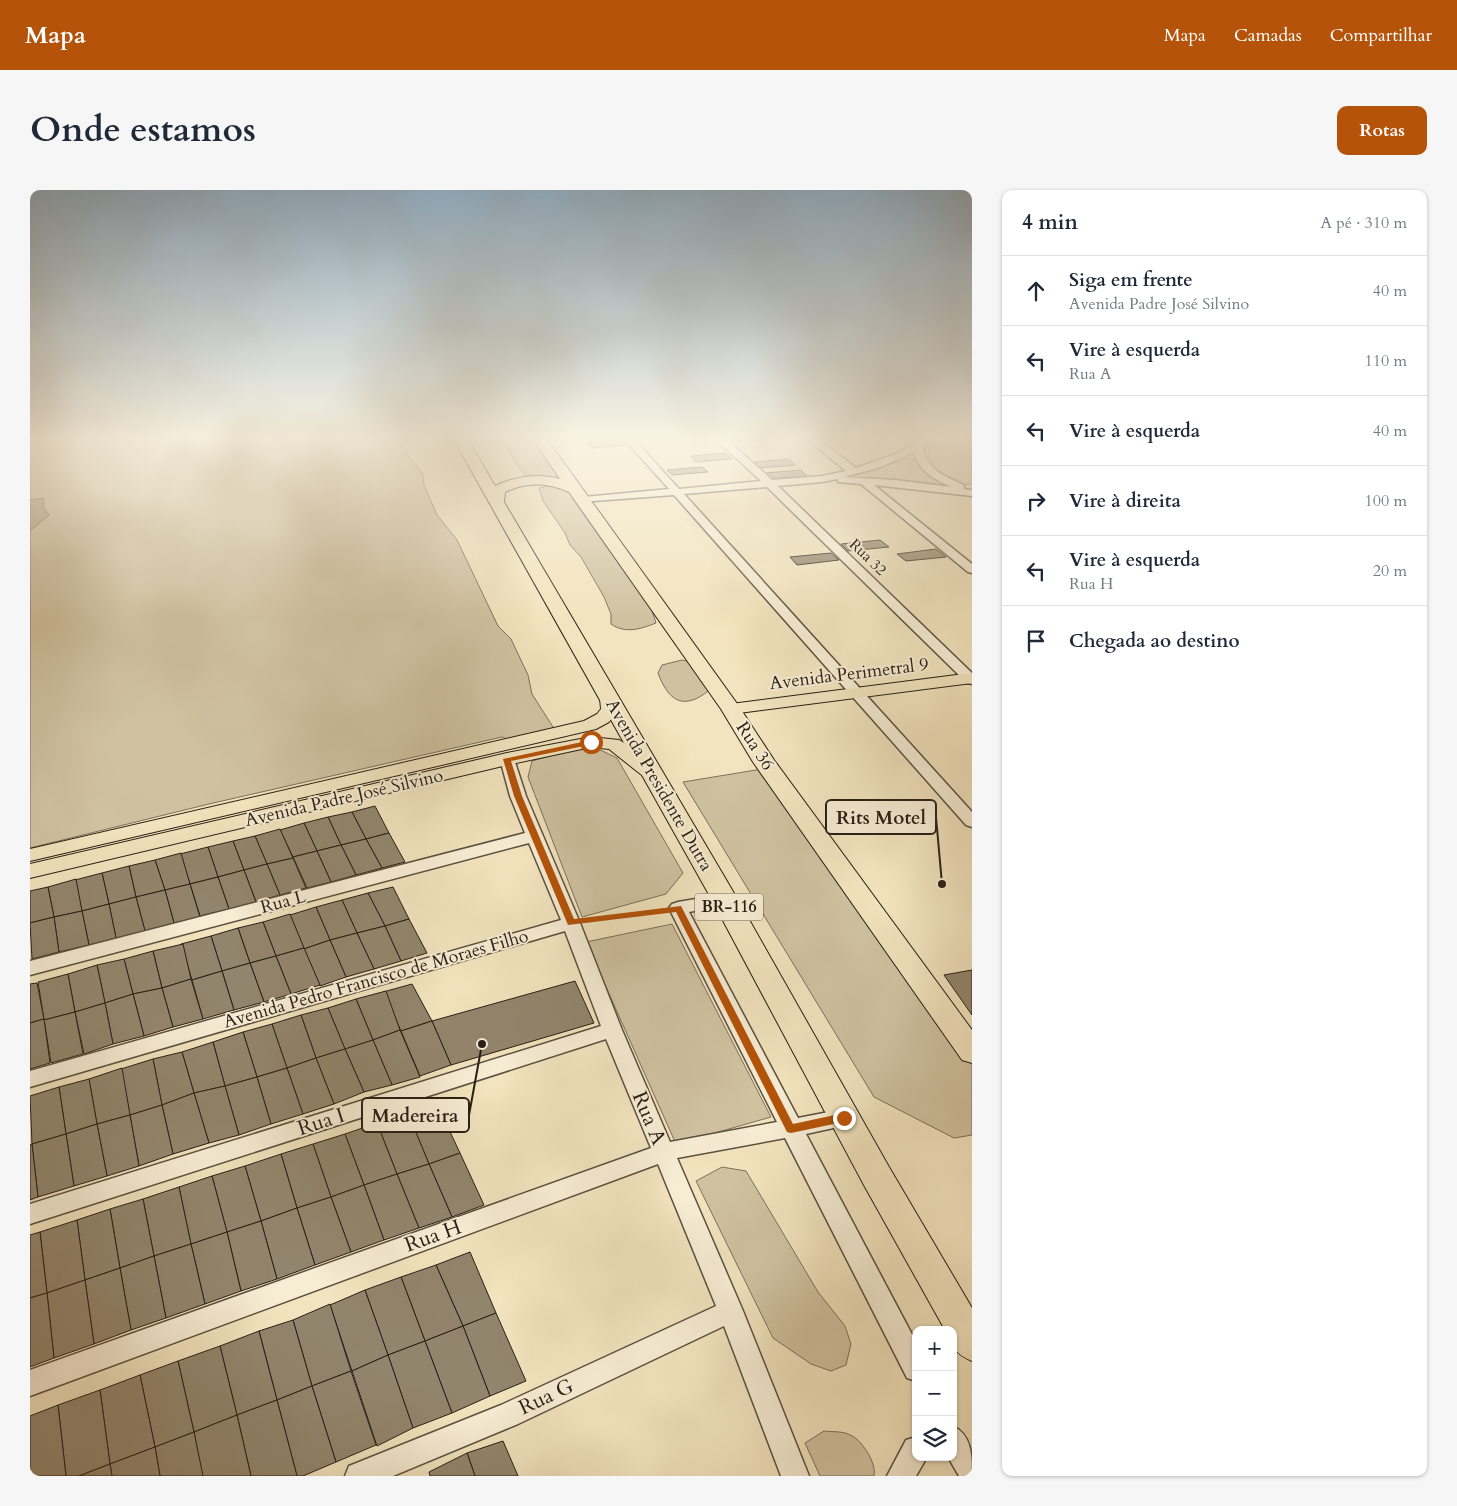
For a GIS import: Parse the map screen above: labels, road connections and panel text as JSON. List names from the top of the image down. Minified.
{"streets":{"highway":["Rua 36","Avenida Presidente Dutra","BR-116"],"main road":["Avenida Perimetral 9","Avenida Padre José Silvino"],"street":["Rua 32","Rua L","Avenida Pedro Francisco de Moraes Filho","Rua A","Rua I","Rua H","Rua G"]},"crossings":[["Rua 32","Avenida Perimetral 9"],["Avenida Perimetral 9","Rua 36"],["Avenida Presidente Dutra","Avenida Padre José Silvino"],["Avenida Presidente Dutra","Rua H"],["Avenida Padre José Silvino","Rua A"],["Rua L","Rua A"],["Avenida Pedro Francisco de Moraes Filho","Rua A"],["Rua A","Rua I"],["Rua A","Rua H"],["Rua A","Rua G"]],"places":["Rits Motel","Madereira"],"page":{"header":"Mapa","nav":["Mapa","Camadas","Compartilhar"],"title":"Onde estamos","buttons":"Rotas","heading":["4 min","A pé · 310 m"],"list":[["Siga em frente","Avenida Padre José Silvino","40 m"],["Vire à esquerda","Rua A","110 m"],["Vire à esquerda","40 m"],["Vire à direita","100 m"],["Vire à esquerda","Rua H","20 m"],"Chegada ao destino"],"map_buttons":["+","−"]}}
